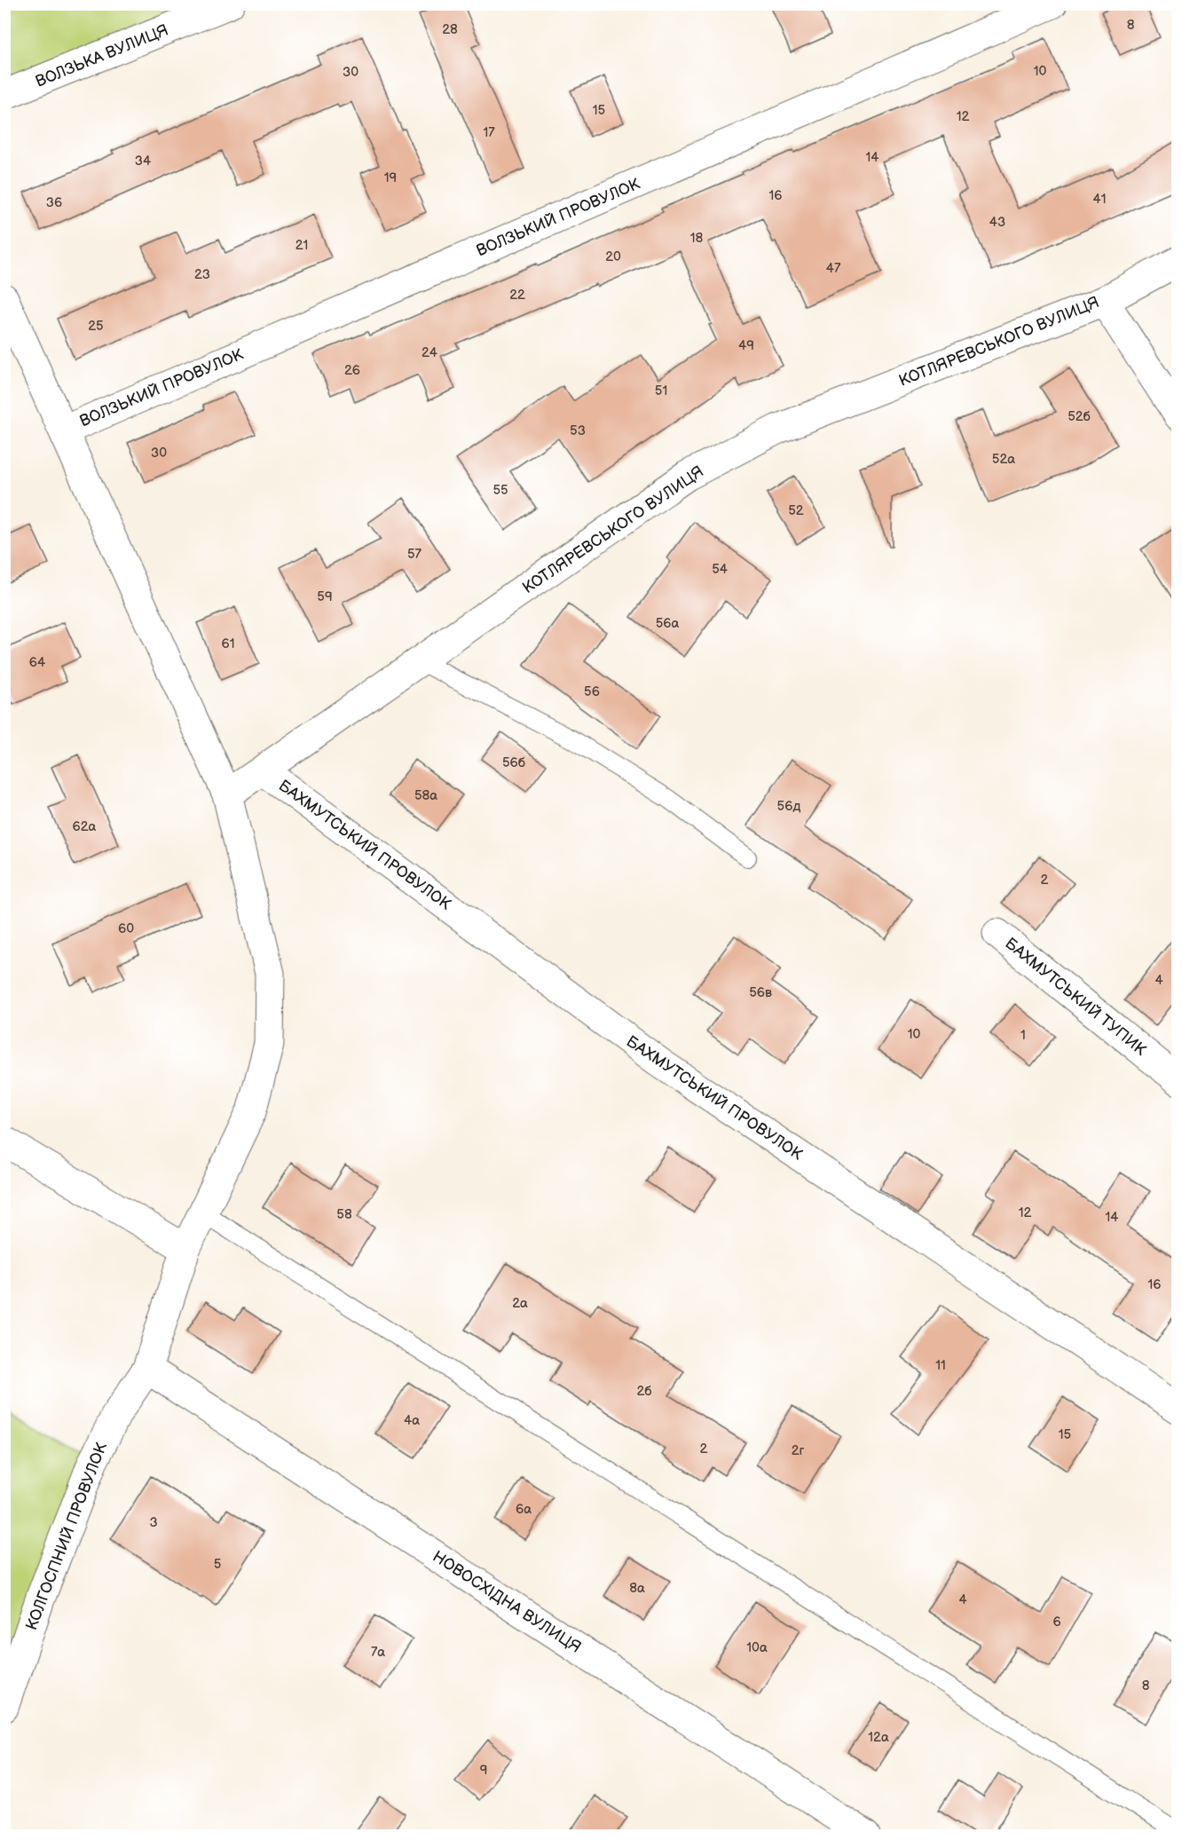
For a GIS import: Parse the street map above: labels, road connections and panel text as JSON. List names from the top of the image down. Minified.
{"streets":{"street":["ВОЛЗЬКА ВУЛИЦЯ","ВОЛЗЬКИЙ ПРОВУЛОК","КОТЛЯРЕВСЬКОГО ВУЛИЦЯ","БАХМУТСЬКИЙ ПРОВУЛОК","БАХМУТСЬКИЙ ТУПИК","КОЛГОСПНИЙ ПРОВУЛОК","НОВОСХІДНА ВУЛИЦЯ"]},"crossings":[["ВОЛЗЬКИЙ ПРОВУЛОК","КОЛГОСПНИЙ ПРОВУЛОК"],["КОТЛЯРЕВСЬКОГО ВУЛИЦЯ","БАХМУТСЬКИЙ ПРОВУЛОК"],["КОТЛЯРЕВСЬКОГО ВУЛИЦЯ","КОЛГОСПНИЙ ПРОВУЛОК"],["КОЛГОСПНИЙ ПРОВУЛОК","НОВОСХІДНА ВУЛИЦЯ"]],"house_numbers":["8","28","10","30","15","12","17","14","34","19","16","41","36","43","18","21","20","47","23","22","25","49","24","26","51","52б","53","30","52а","55","52","57","54","59","56а","61","64","56","56б","58а","56д","62а","2","60","4","56в","10","1","12","58","14","16","2а","11","2б","4а","15","2","2г","6а","3","5","8а","4","6","10а","7а","8","12а","9"]}
